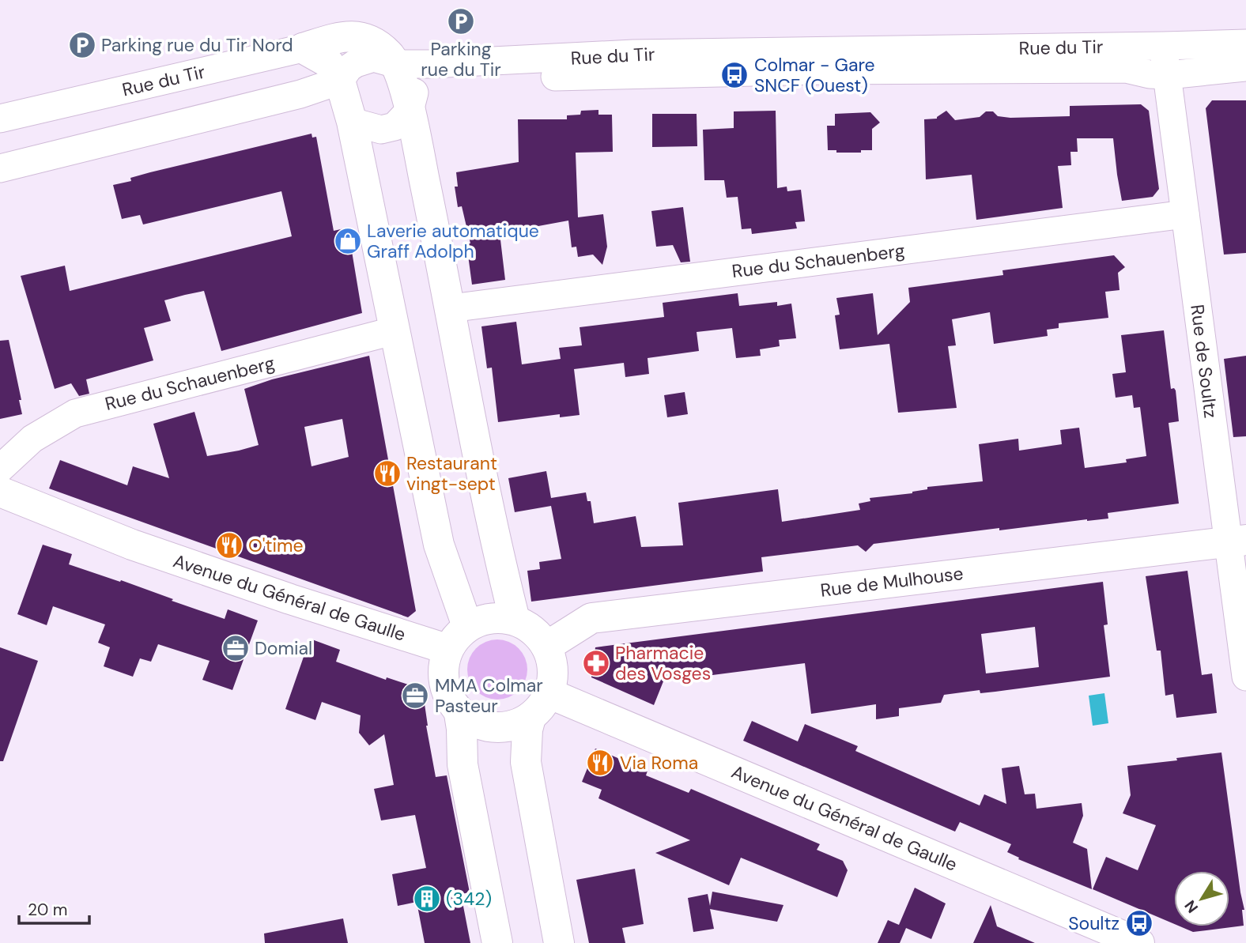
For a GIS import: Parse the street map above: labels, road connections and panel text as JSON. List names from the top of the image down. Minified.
{"streets":{"main road":["Rue du Tir","Rue de Mulhouse","Avenue du Général de Gaulle"],"street":["Rue du Schauenberg","Rue de Soultz"]},"crossings":[["Rue du Tir","Rue de Soultz"],["Rue du Schauenberg","Rue de Soultz"],["Rue de Soultz","Rue de Mulhouse"],["Rue de Mulhouse","Avenue du Général de Gaulle"]],"places":{"parking":["Parking rue du Tir","Parking rue du Tir Nord"],"bus stop":["Colmar - Gare SNCF (Ouest)","Soultz"],"shop":["Laverie automatique Graff Adolph"],"restaurant":["Restaurant vingt-sept","O'time","Via Roma"],"office":["Domial","MMA Colmar Pasteur"],"pharmacy":["Pharmacie des Vosges"],"building":["(342)"]},"scale_bar":"20 m","north":"bottom left"}
